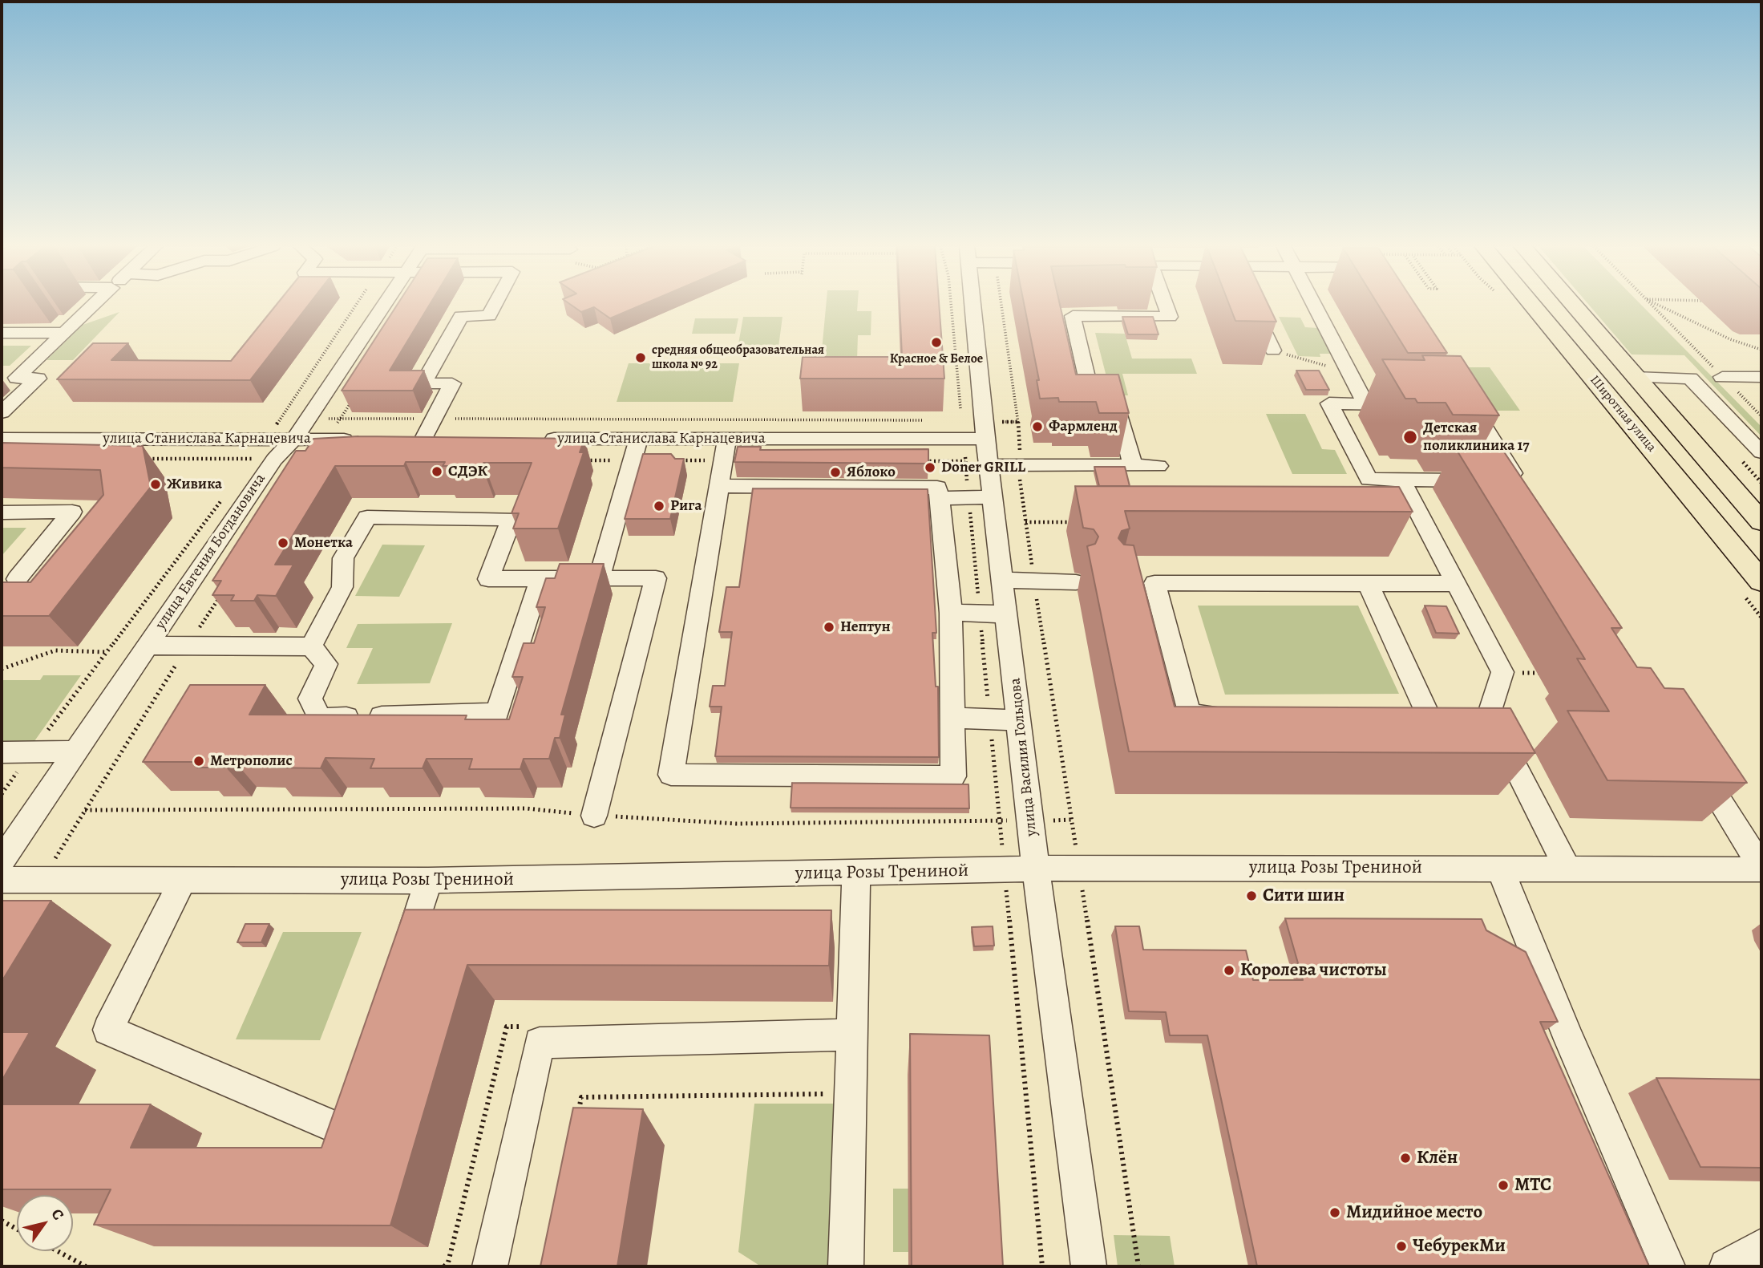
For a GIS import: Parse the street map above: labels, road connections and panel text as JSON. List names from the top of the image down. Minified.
{"streets":{"main road":["Широтная улица"],"street":["улица Станислава Карнацевича","улица Евгения Богдановича","улица Василия Гольцова","улица Розы Трениной"]},"crossings":[["улица Станислава Карнацевича","улица Евгения Богдановича"],["улица Станислава Карнацевича","улица Василия Гольцова"],["улица Василия Гольцова","улица Розы Трениной"]],"places":["Красное & Белое","средняя общеобразовательная школа № 92","Фармленд","Детская поликлиника 17","Doner GRILL","СДЭК","Яблоко","Живика","Рига","Монетка","Нептун","Метрополис","Сити шин","Королева чистоты","Клён","МТС","Мидийное место","ЧебурекМи"],"north":"top right"}
